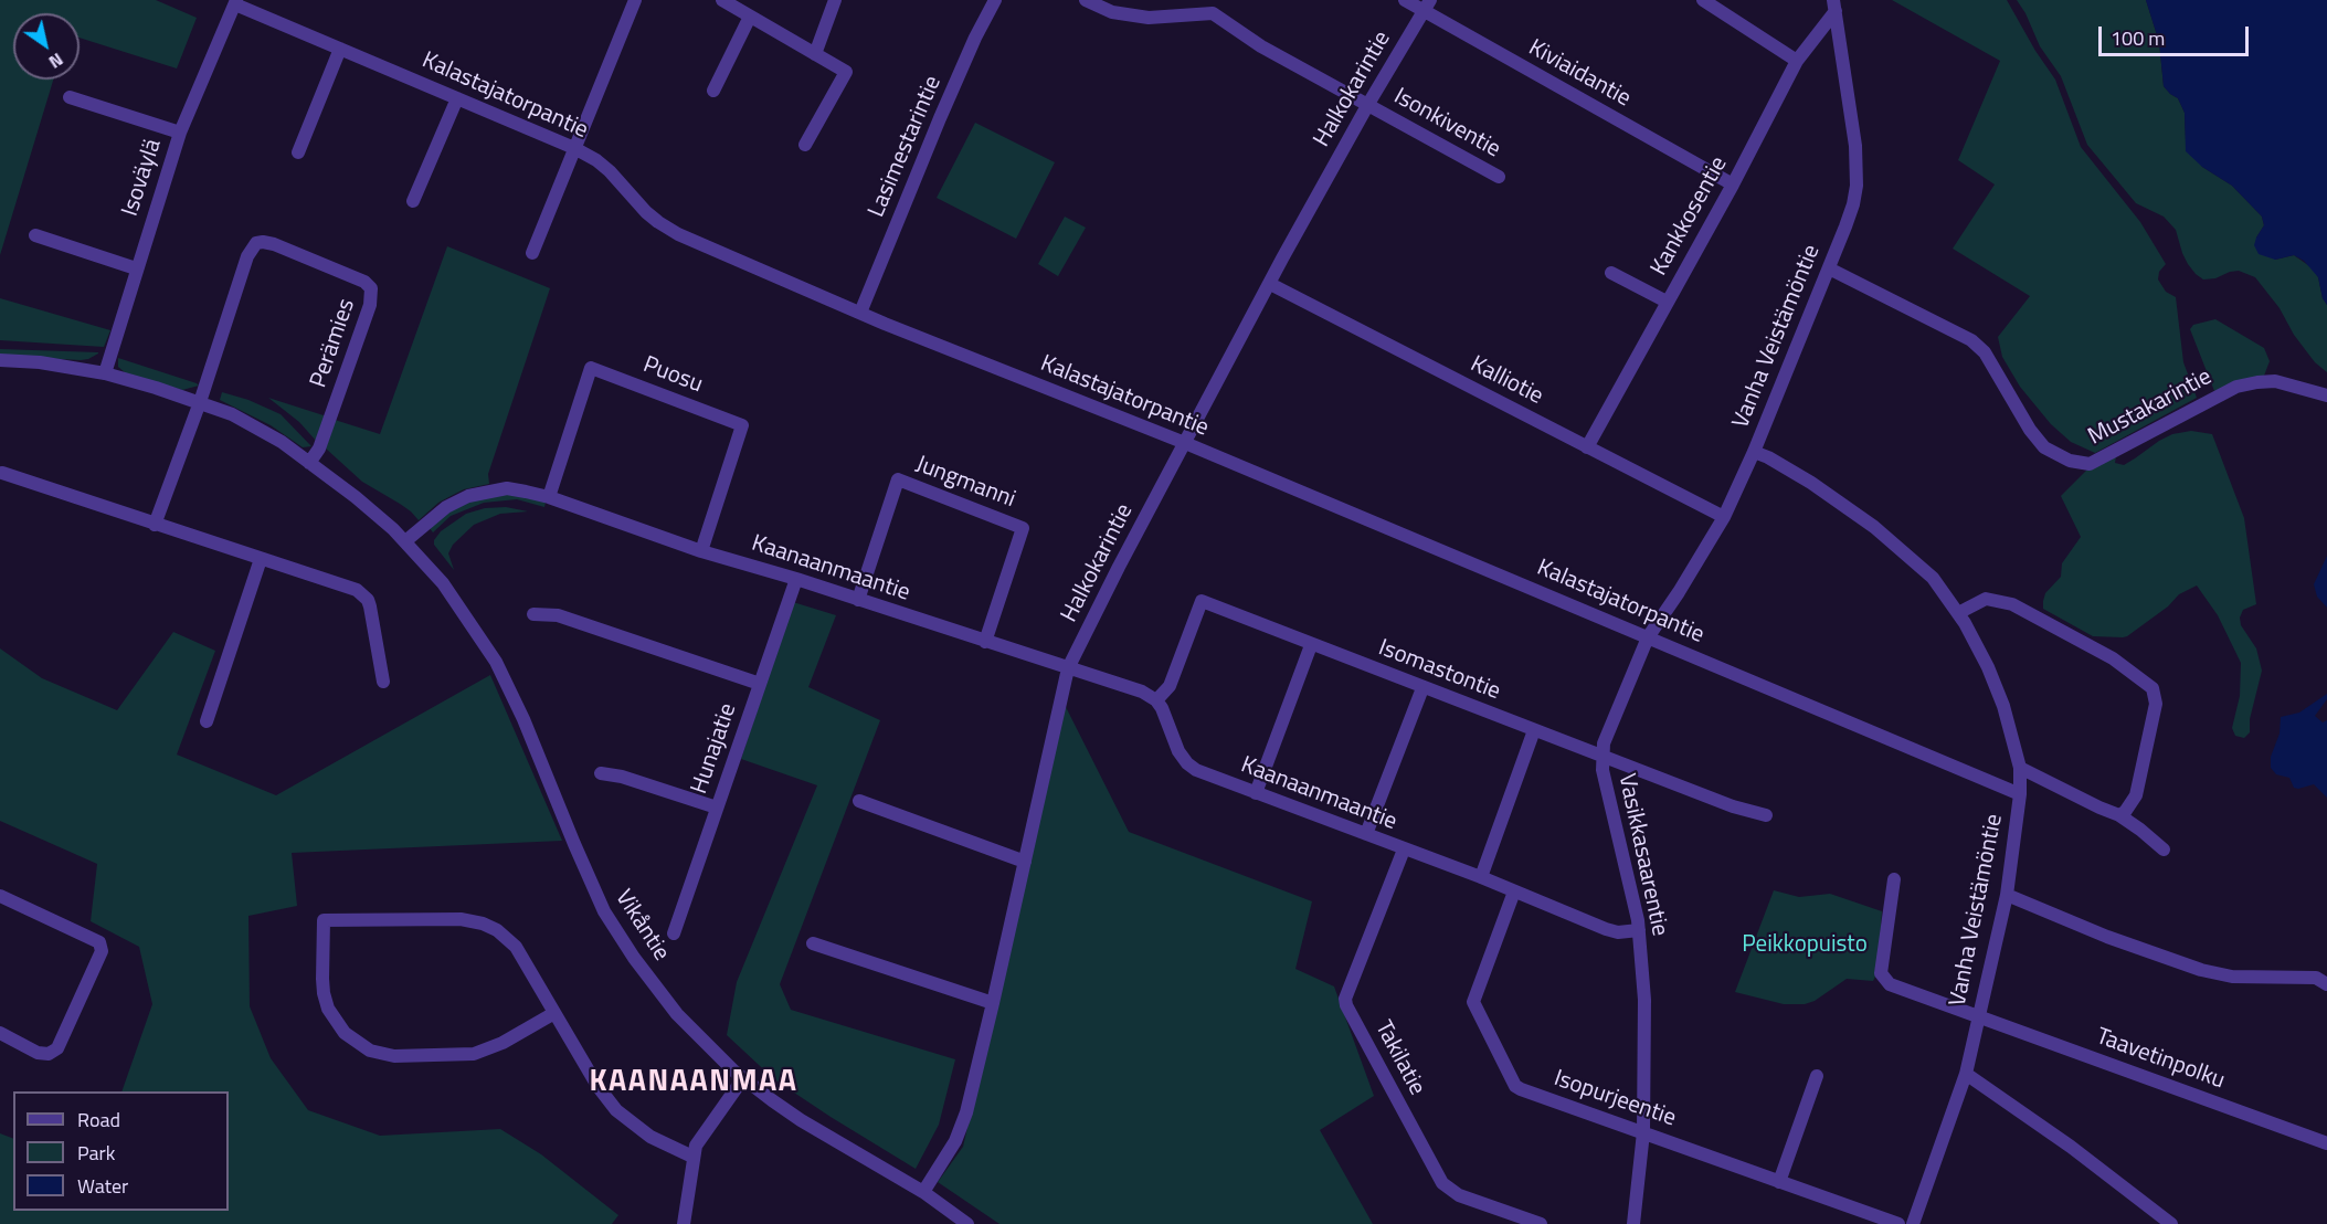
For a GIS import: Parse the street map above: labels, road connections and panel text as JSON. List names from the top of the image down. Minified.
{"streets":{"street":["Kiviaidantie","Halkokarintie","Kalastajatorpantie","Isonkiventie","Lasimestarintie","Isoväylä","Kankkosentie","Vanha Veistämöntie","Perämies","Puosu","Kalliotie","Mustakarintie","Jungmanni","Kaanaanmaantie","Isomastontie","Hunajatie","Vasikkasaarentie","Vikåntie","Takilatie","Taavetinpolku","Isopurjeentie"]},"crossings":[["Kiviaidantie","Halkokarintie"],["Kiviaidantie","Kankkosentie"],["Halkokarintie","Kalastajatorpantie"],["Halkokarintie","Isonkiventie"],["Halkokarintie","Kalliotie"],["Halkokarintie","Kaanaanmaantie"],["Halkokarintie","Vikåntie"],["Kalastajatorpantie","Lasimestarintie"],["Kalastajatorpantie","Isoväylä"],["Kalastajatorpantie","Vanha Veistämöntie"],["Kalastajatorpantie","Vasikkasaarentie"],["Kankkosentie","Vanha Veistämöntie"],["Kankkosentie","Kalliotie"],["Vanha Veistämöntie","Mustakarintie"],["Vanha Veistämöntie","Vasikkasaarentie"],["Vanha Veistämöntie","Taavetinpolku"],["Puosu","Kaanaanmaantie"],["Kalliotie","Vasikkasaarentie"],["Jungmanni","Kaanaanmaantie"],["Kaanaanmaantie","Isomastontie"],["Kaanaanmaantie","Hunajatie"],["Kaanaanmaantie","Vasikkasaarentie"],["Kaanaanmaantie","Vikåntie"],["Kaanaanmaantie","Takilatie"],["Kaanaanmaantie","Isopurjeentie"],["Isomastontie","Vasikkasaarentie"],["Vasikkasaarentie","Isopurjeentie"]],"districts":["KAANAANMAA"],"parks":["Peikkopuisto"],"legend":["Road","Park","Water"],"scale_bar":"100 m","north":"bottom right"}
